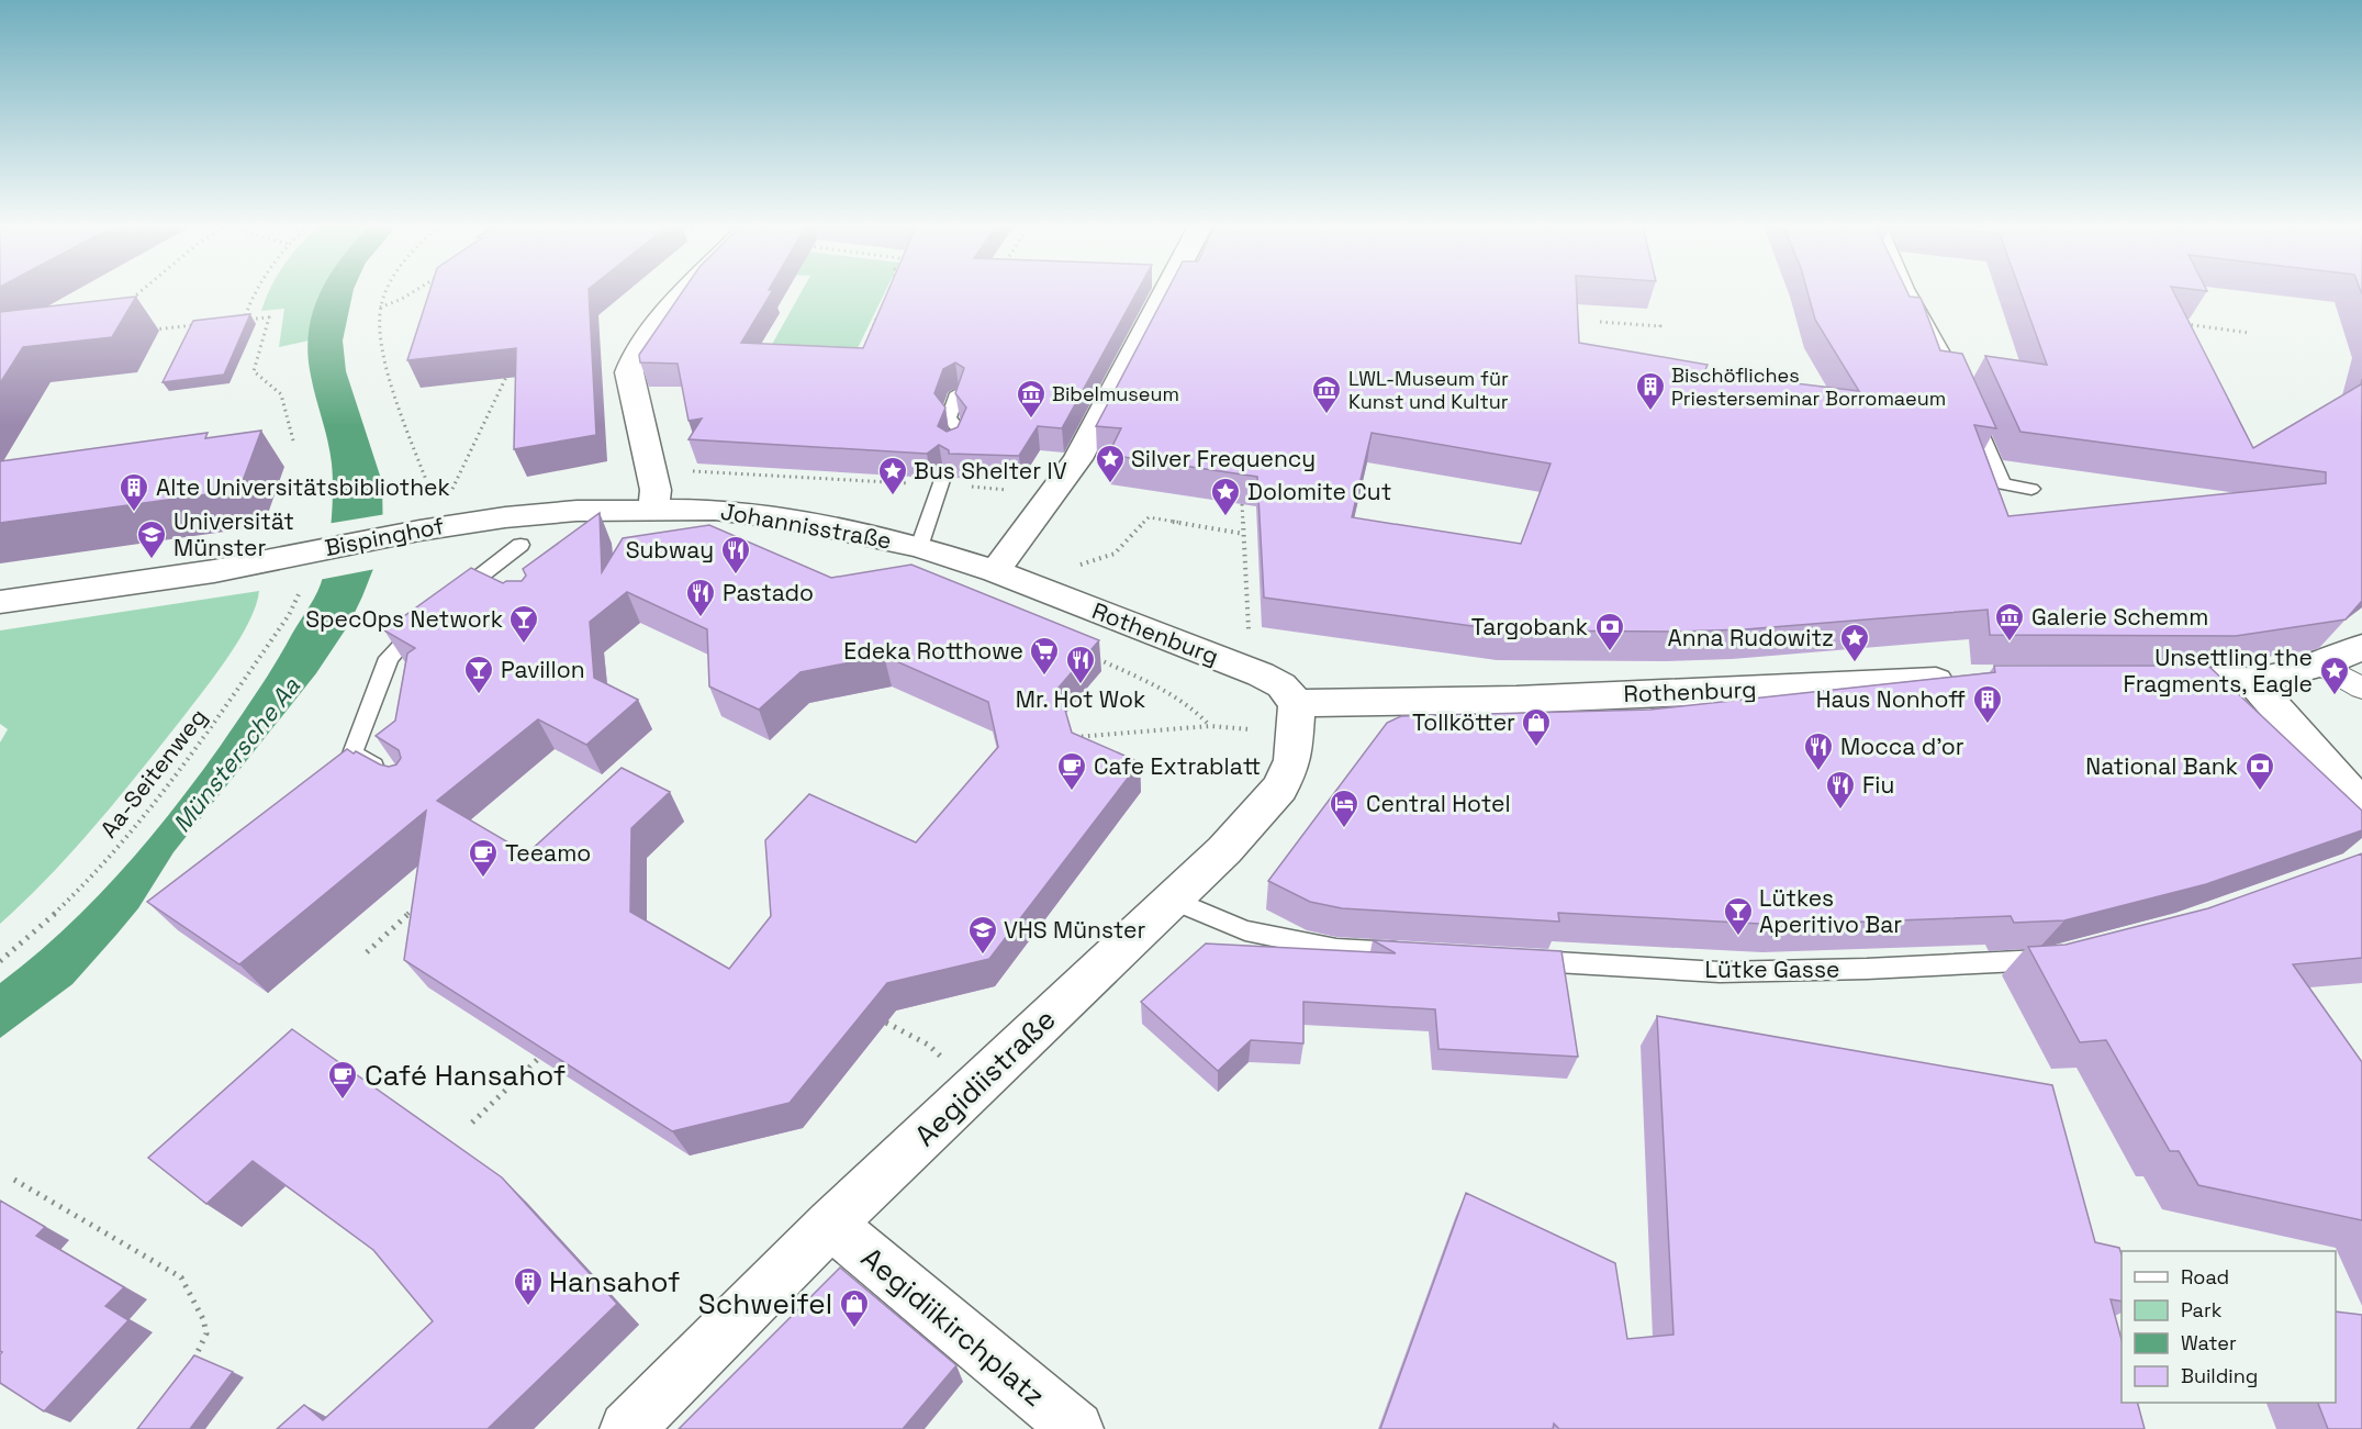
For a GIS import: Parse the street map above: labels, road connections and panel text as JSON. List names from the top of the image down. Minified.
{"streets":{"street":["Johannisstraße","Bispinghof","Rothenburg","Aegidiistraße","Aegidiikirchplatz"],"lane":["Lütke Gasse"],"path":["Aa-Seitenweg"]},"crossings":[["Johannisstraße","Bispinghof"],["Johannisstraße","Rothenburg"],["Rothenburg","Aegidiistraße"],["Aegidiistraße","Aegidiikirchplatz"]],"water":["Münstersche Aa"],"places":{"building":["Bischöfliches Priesterseminar Borromaeum","Alte Universitätsbibliothek","Haus Nonhoff","Hansahof"],"museum":["LWL-Museum für Kunst und Kultur","Bibelmuseum","Galerie Schemm"],"place":["Silver Frequency","Bus Shelter IV","Dolomite Cut","Anna Rudowitz","Unsettling the Fragments, Eagle"],"school or university":["Universität Münster","VHS Münster"],"restaurant":["Subway","Pastado","Mr. Hot Wok","Mocca d'or","Fiu"],"bar":["SpecOps Network","Pavillon","Lütkes Aperitivo Bar"],"bank":["Targobank","National Bank"],"supermarket":["Edeka Rotthowe"],"shop":["Tollkötter","Schweifel"],"cafe":["Cafe Extrablatt","Teeamo","Café Hansahof"],"hotel":["Central Hotel"]},"legend":["Road","Park","Water","Building"]}
